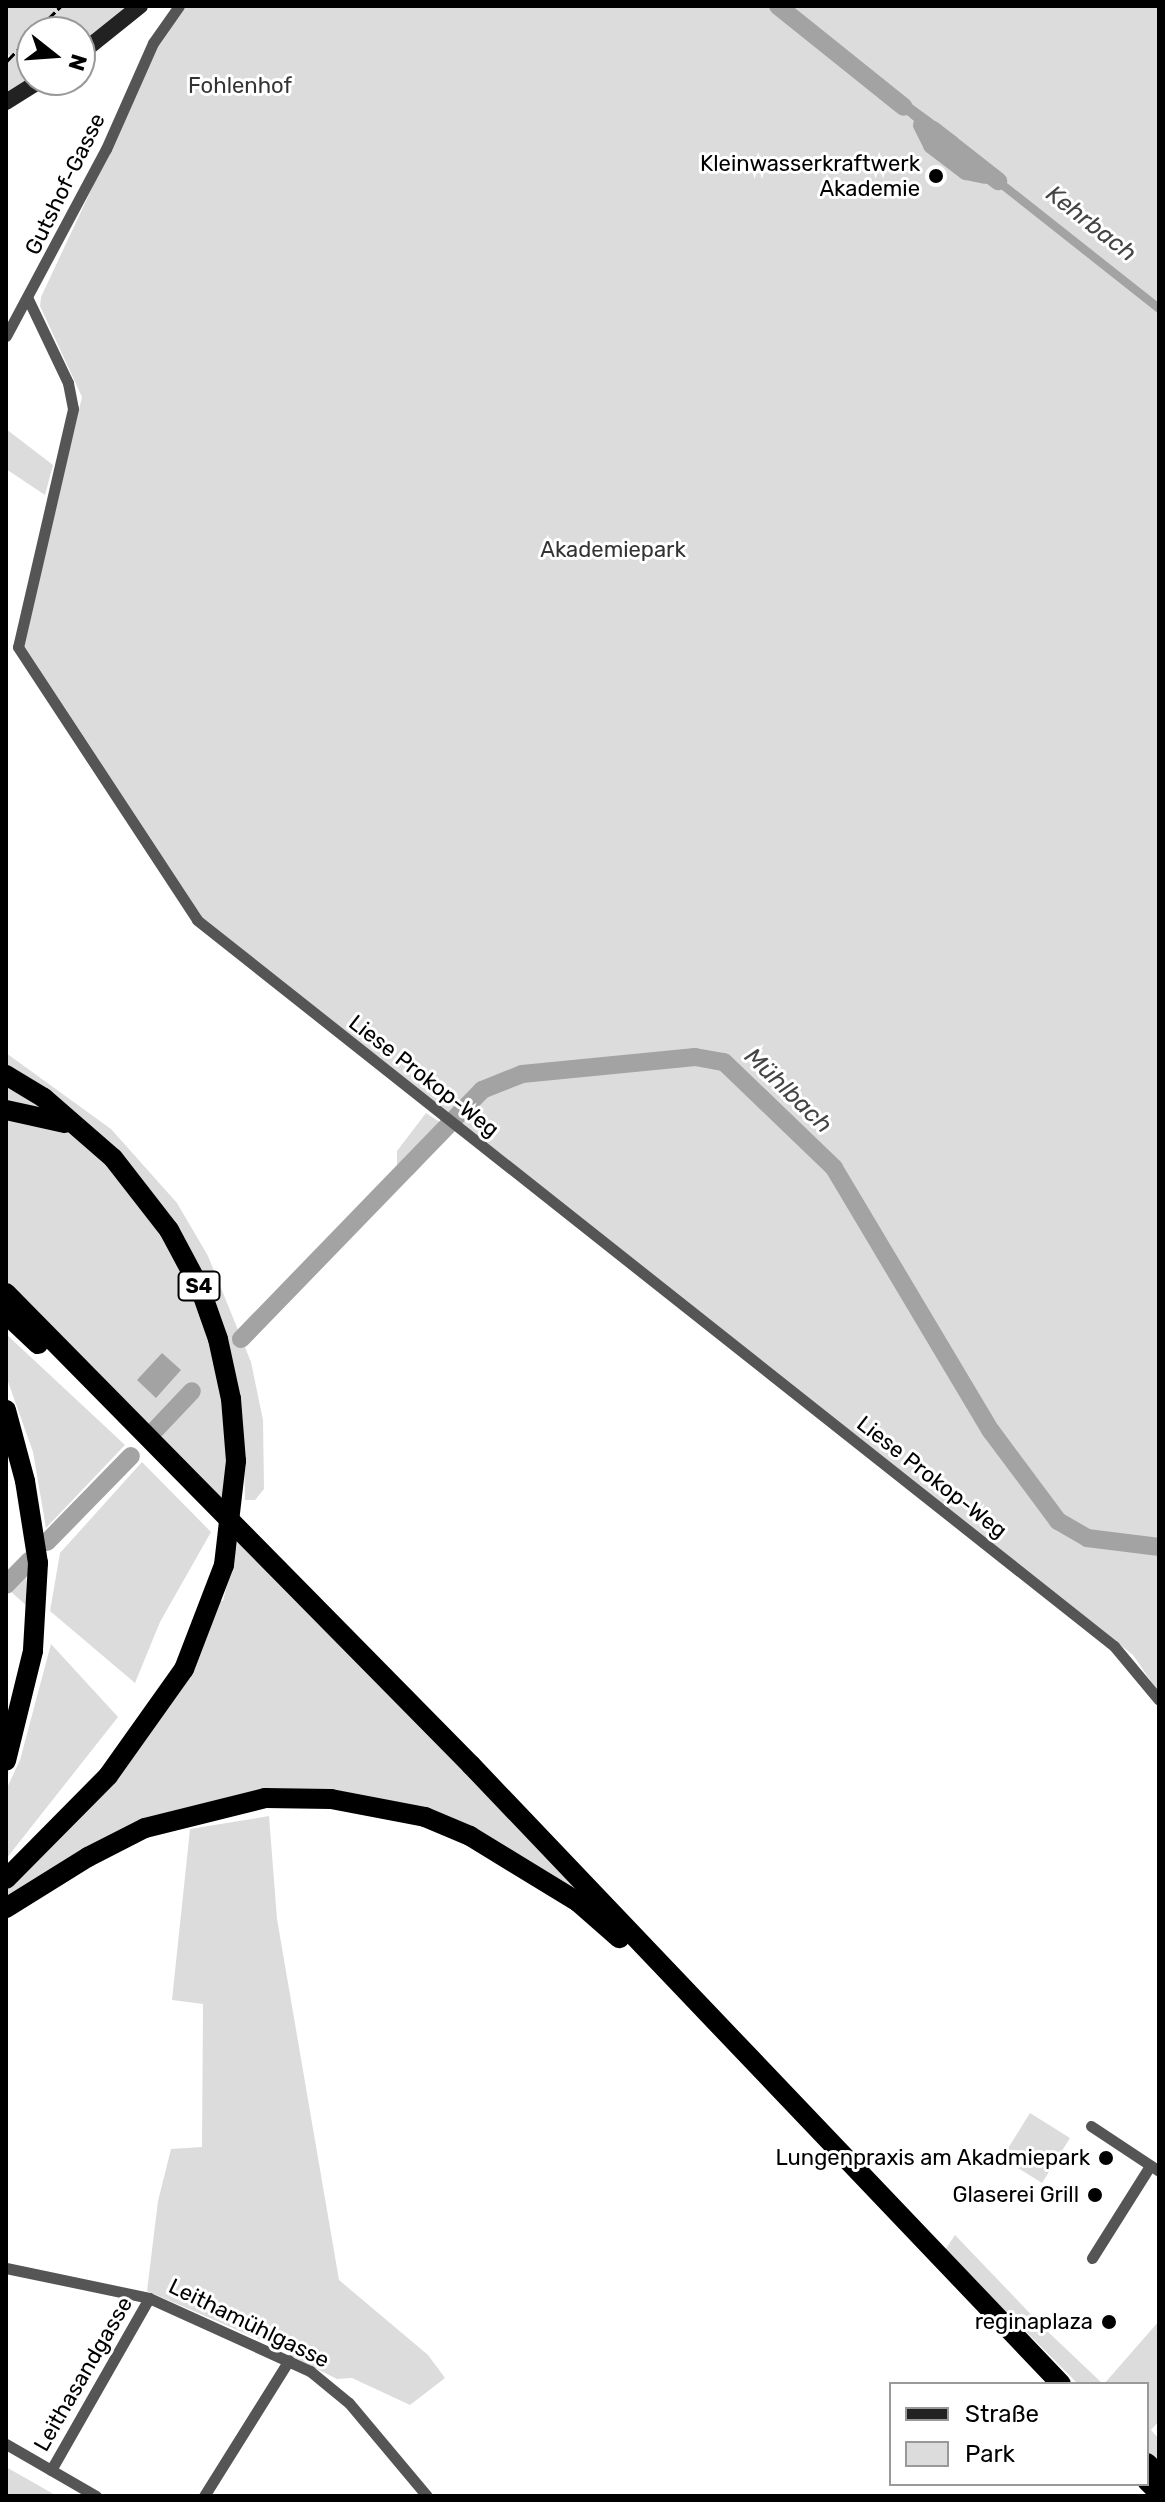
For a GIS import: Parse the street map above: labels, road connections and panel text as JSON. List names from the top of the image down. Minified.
{"streets":{"highway":["S4"],"street":["Gutshof-Gasse","Liese Prokop-Weg","Leithamühlgasse","Leithasandgasse"]},"crossings":[["Gutshof-Gasse","Liese Prokop-Weg"],["Leithamühlgasse","Leithasandgasse"]],"water":["Kehrbach","Mühlbach"],"parks":["Fohlenhof","Akademiepark"],"places":["Kleinwasserkraftwerk Akademie","Lungenpraxis am Akadmiepark","Glaserei Grill","reginaplaza"],"legend":["Straße","Park"],"north":"right"}
